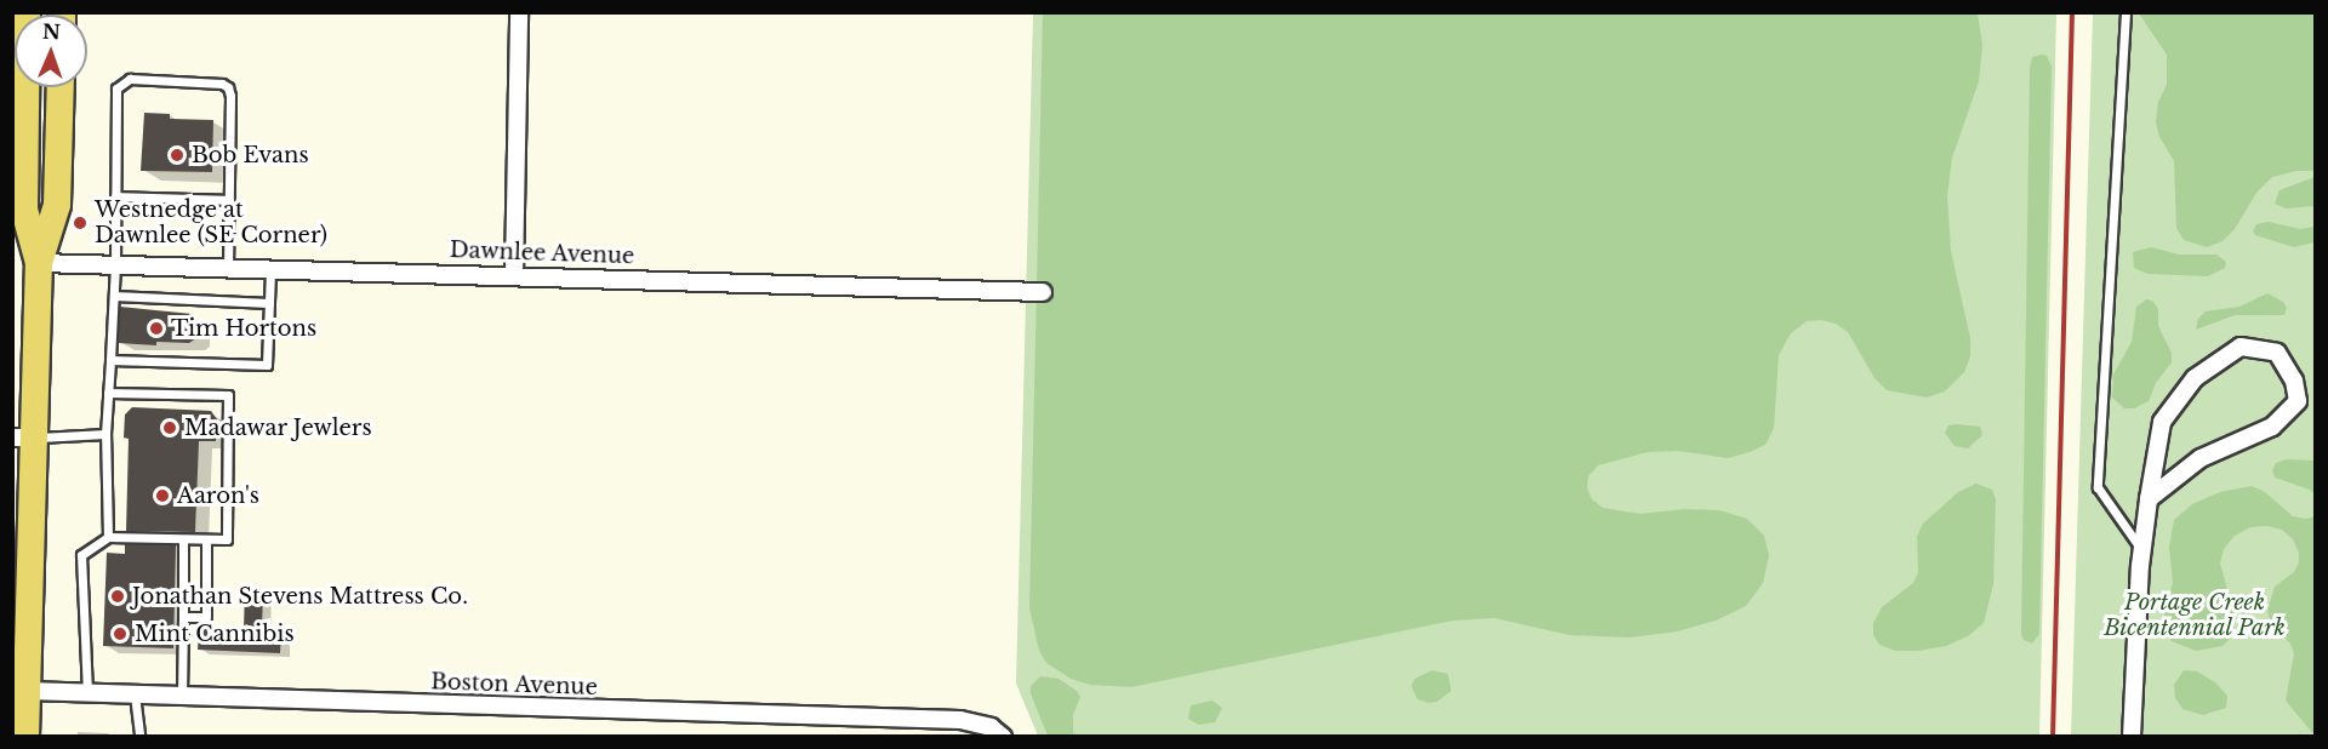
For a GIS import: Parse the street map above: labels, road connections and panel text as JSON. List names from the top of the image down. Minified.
{"streets":{"street":["Dawnlee Avenue","Boston Avenue"]},"parks":["Portage Creek Bicentennial Park"],"places":["Bob Evans","Westnedge at Dawnlee (SE Corner)","Tim Hortons","Madawar Jewlers","Aaron's","Jonathan Stevens Mattress Co.","Mint Cannibis"],"north":"top"}
